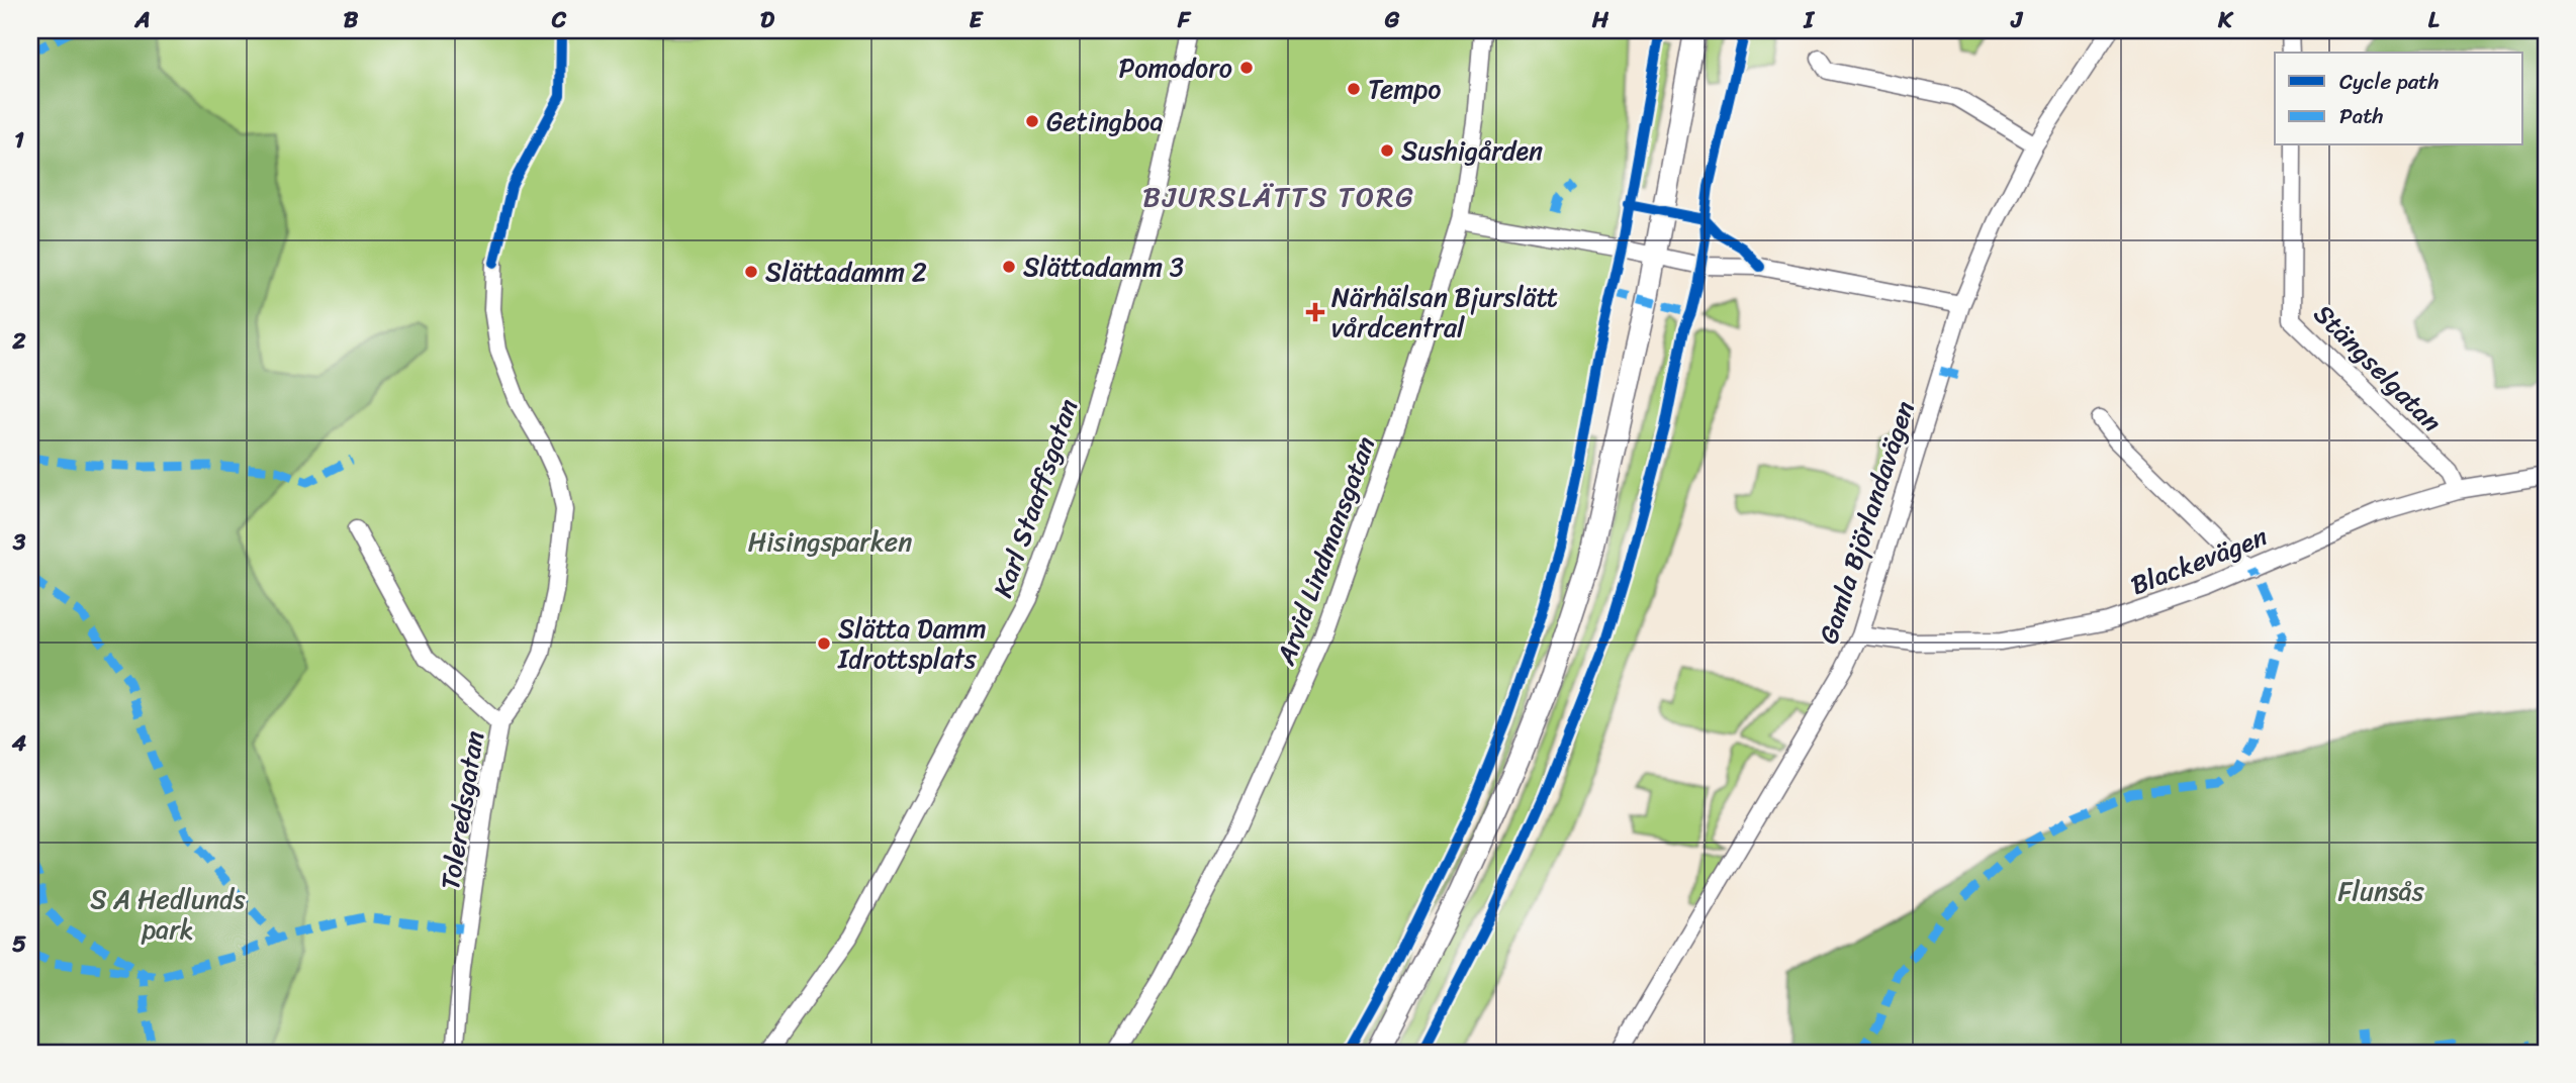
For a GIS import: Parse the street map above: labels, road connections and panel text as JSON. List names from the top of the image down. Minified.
{"streets":{"street":["Stängselgatan","Karl Staaffsgatan","Gamla Björlandavägen","Arvid Lindmansgatan","Blackevägen","Toleredsgatan"]},"crossings":[["Stängselgatan","Blackevägen"],["Gamla Björlandavägen","Blackevägen"]],"districts":["BJURSLÄTTS TORG"],"parks":["Hisingsparken","Flunsås","S A Hedlunds park"],"places":{"other":["Pomodoro","Tempo","Getingboa","Sushigården","Slättadamm 3","Slättadamm 2","Slätta Damm Idrottsplats"],"health":["Närhälsan Bjurslätt vårdcentral"]},"legend":["Cycle path","Path"],"grid":{"columns":["A","B","C","D","E","F","G","H","I","J","K","L"],"rows":["1","2","3","4","5"]}}
